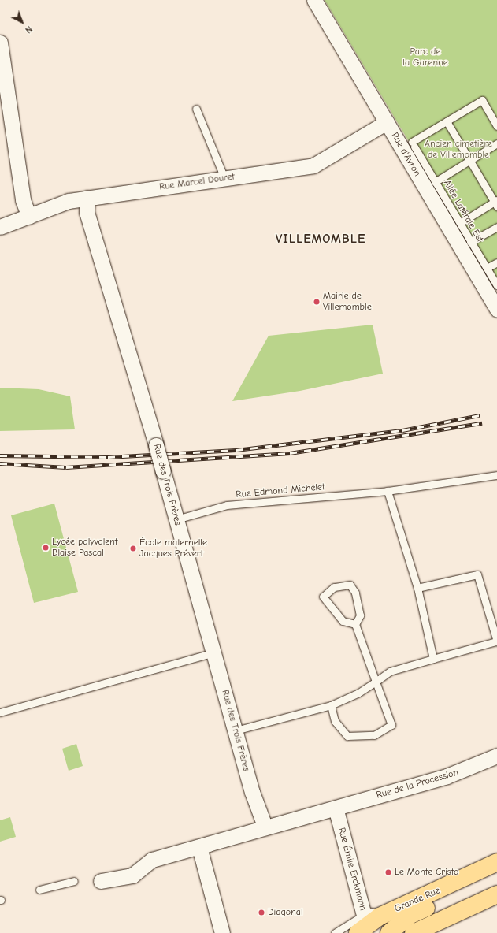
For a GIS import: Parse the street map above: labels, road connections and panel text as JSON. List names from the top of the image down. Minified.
{"streets":{"main road":["Grande Rue"],"street":["Rue d'Avron","Rue Marcel Douret","Rue des Trois Frères","Rue de la Procession","Rue Émile Erckmann"],"lane":["Allée Latérale Est","Rue Edmond Michelet"]},"crossings":[["Rue d'Avron","Rue Marcel Douret"],["Rue Marcel Douret","Rue des Trois Frères"],["Rue des Trois Frères","Rue Edmond Michelet"],["Rue des Trois Frères","Rue de la Procession"],["Rue de la Procession","Rue Émile Erckmann"],["Rue Émile Erckmann","Grande Rue"]],"districts":["VILLEMOMBLE"],"parks":["Parc de la Garenne","Ancien cimetière de Villemomble"],"places":["Mairie de Villemomble","Lycée polyvalent Blaise Pascal","École maternelle Jacques Prévert","Le Monte Cristo","Diagonal"],"north":"bottom right"}
